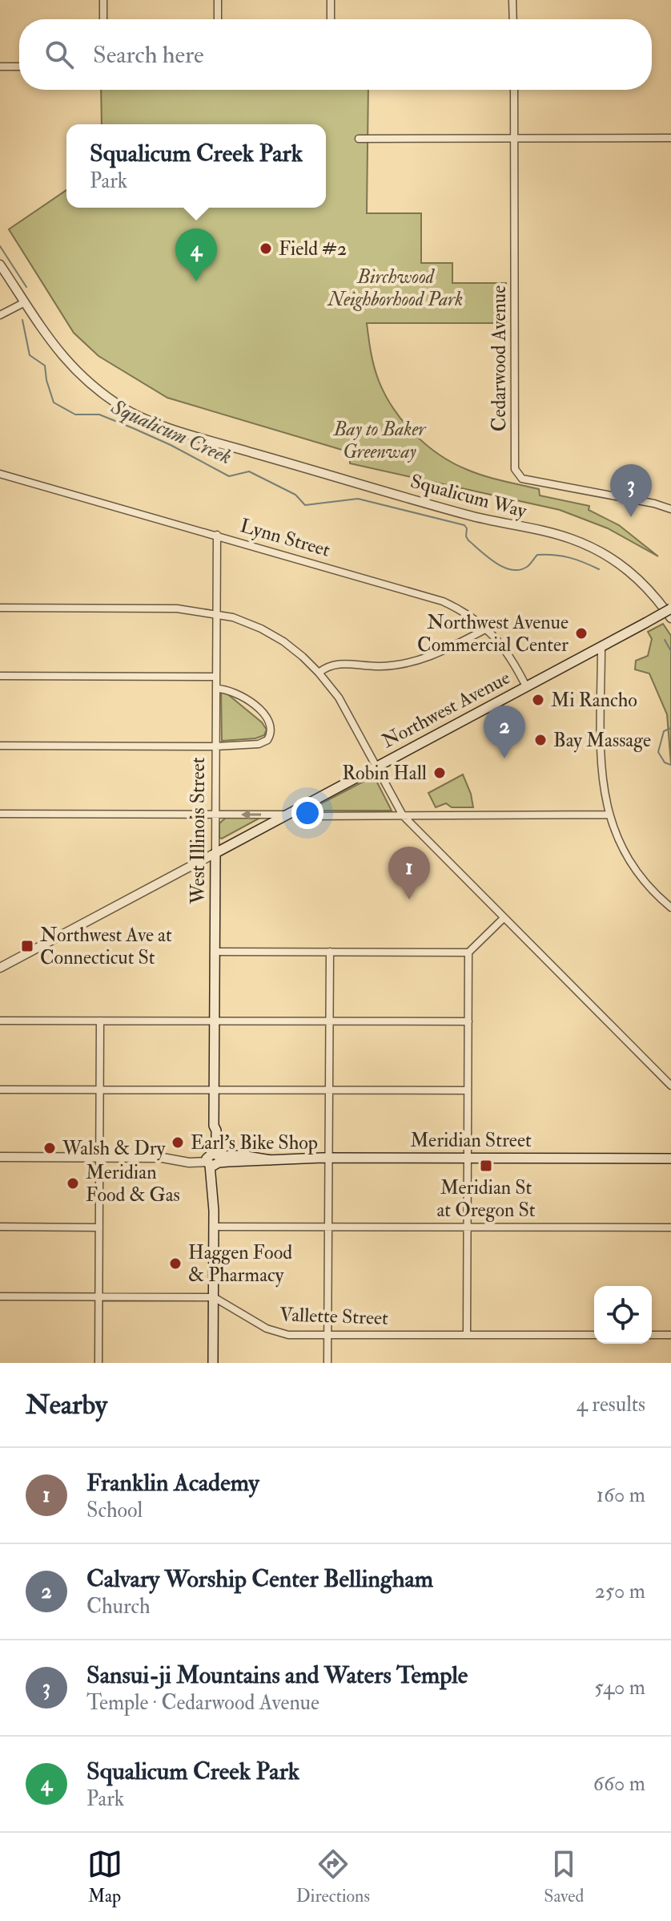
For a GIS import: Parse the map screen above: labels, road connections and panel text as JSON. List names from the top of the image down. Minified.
{"streets":{"main road":["Northwest Avenue","West Illinois Street","Meridian Street"],"street":["Cedarwood Avenue","Squalicum Way","Lynn Street","Vallette Street"]},"crossings":[["Lynn Street","Northwest Avenue"],["Lynn Street","West Illinois Street"],["Northwest Avenue","West Illinois Street"],["West Illinois Street","Meridian Street"],["West Illinois Street","Vallette Street"]],"water":["Squalicum Creek"],"parks":["Birchwood Neighborhood Park","Bay to Baker Greenway"],"places":{"other":["Field #2","Northwest Avenue Commercial Center","Mi Rancho","Bay Massage","Robin Hall","Earl's Bike Shop","Walsh & Dry","Meridian Food & Gas","Haggen Food & Pharmacy"],"transit":["Northwest Ave at Connecticut St","Meridian St at Oregon St"]},"page":{"search":"Search here","popup":["Squalicum Creek Park","Park"],"pins":["4","3","2","1"],"heading":["Nearby","4 results"],"list":[{"mark":"1","name":"Franklin Academy","note":"School","value":"160 m"},{"mark":"2","name":"Calvary Worship Center Bellingham","note":"Church","value":"250 m"},{"mark":"3","name":"Sansui-ji Mountains and Waters Temple","note":"Temple · Cedarwood Avenue","value":"540 m"},{"mark":"4","name":"Squalicum Creek Park","note":"Park","value":"660 m"}],"nav":["Map","Directions","Saved"]}}
